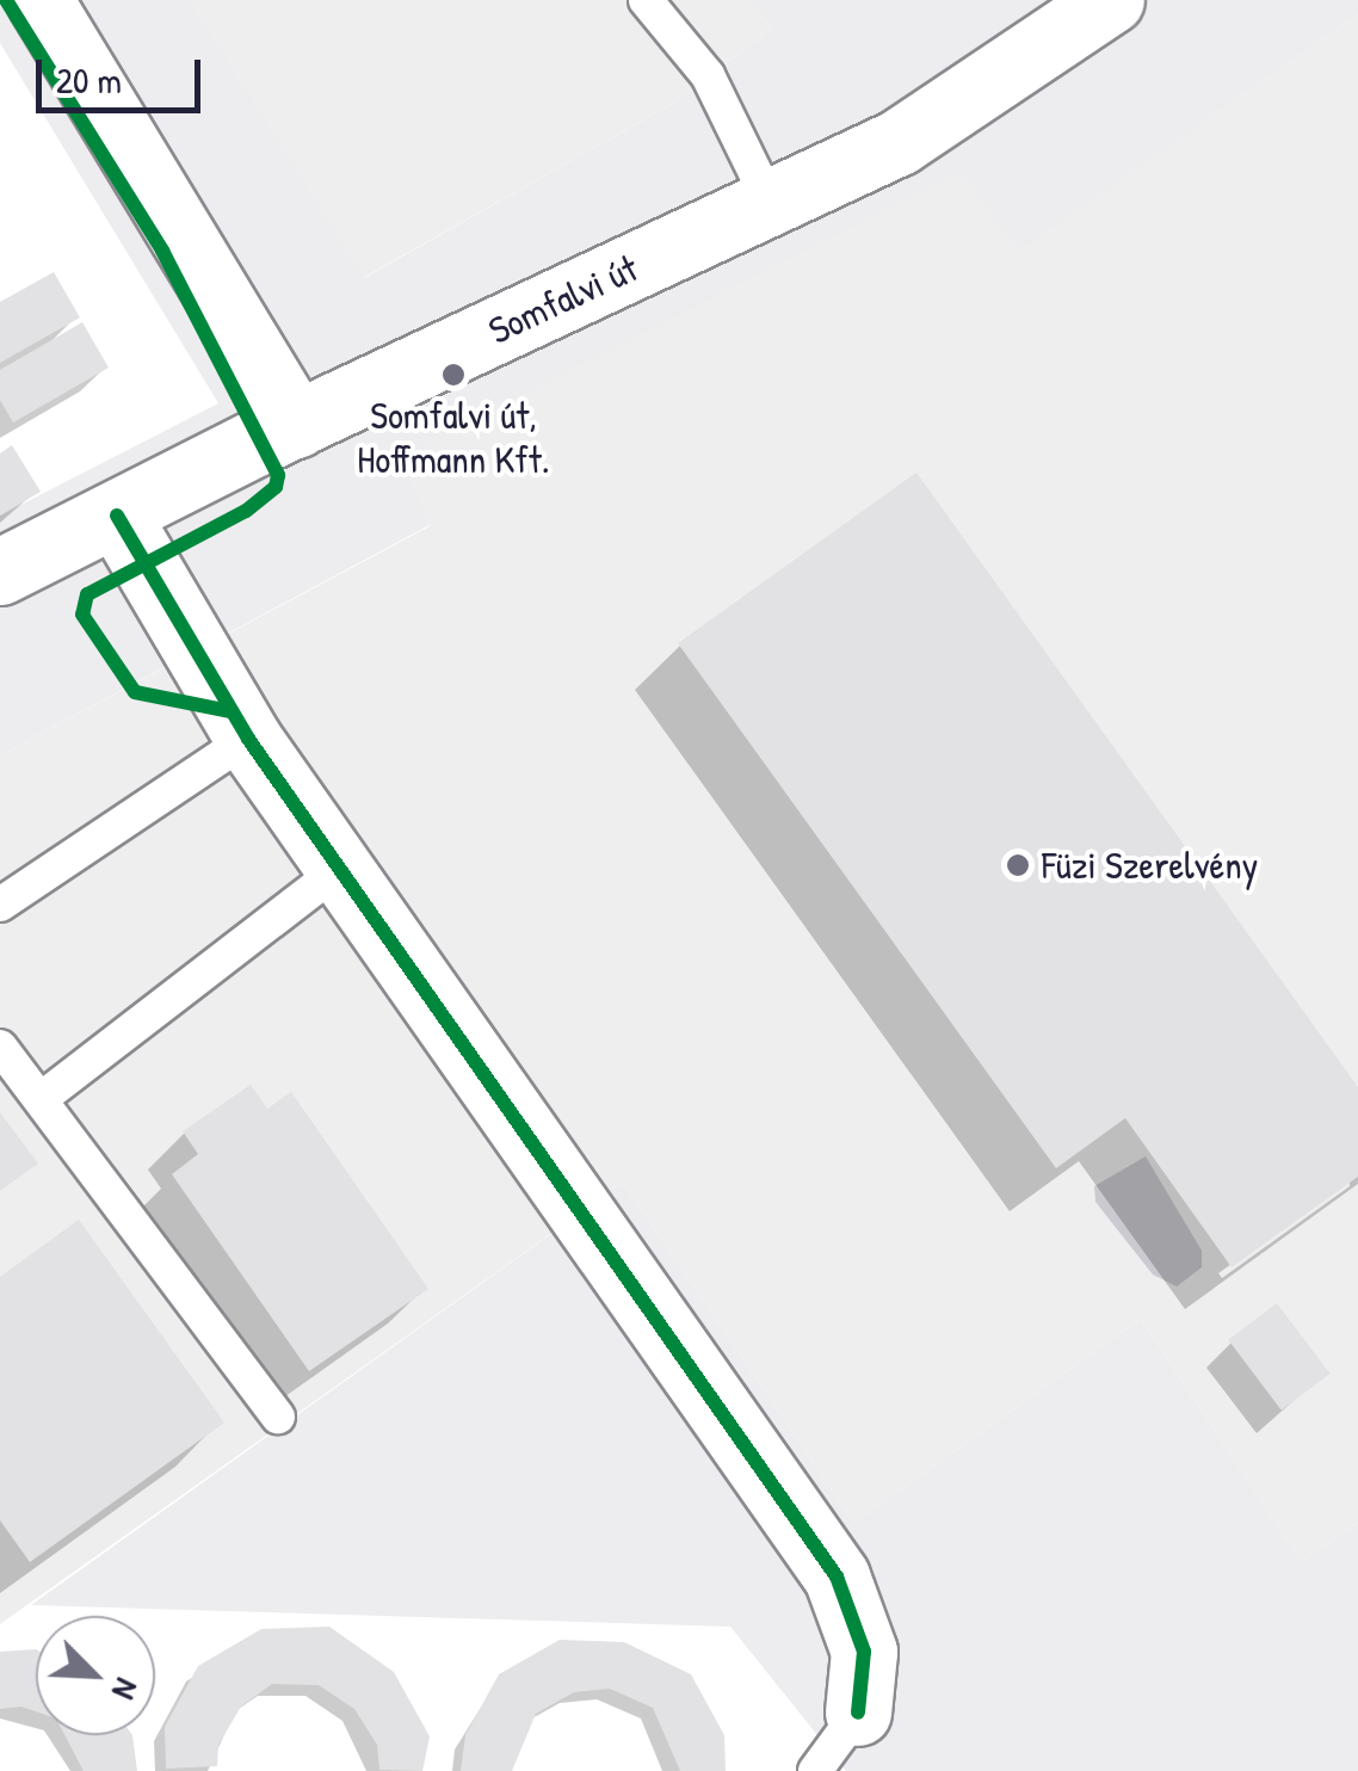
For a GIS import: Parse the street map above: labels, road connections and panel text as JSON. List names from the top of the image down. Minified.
{"streets":{"street":["Somfalvi út"]},"places":["Somfalvi út, Hoffmann Kft.","Füzi Szerelvény"],"scale_bar":"20 m","north":"bottom right"}
